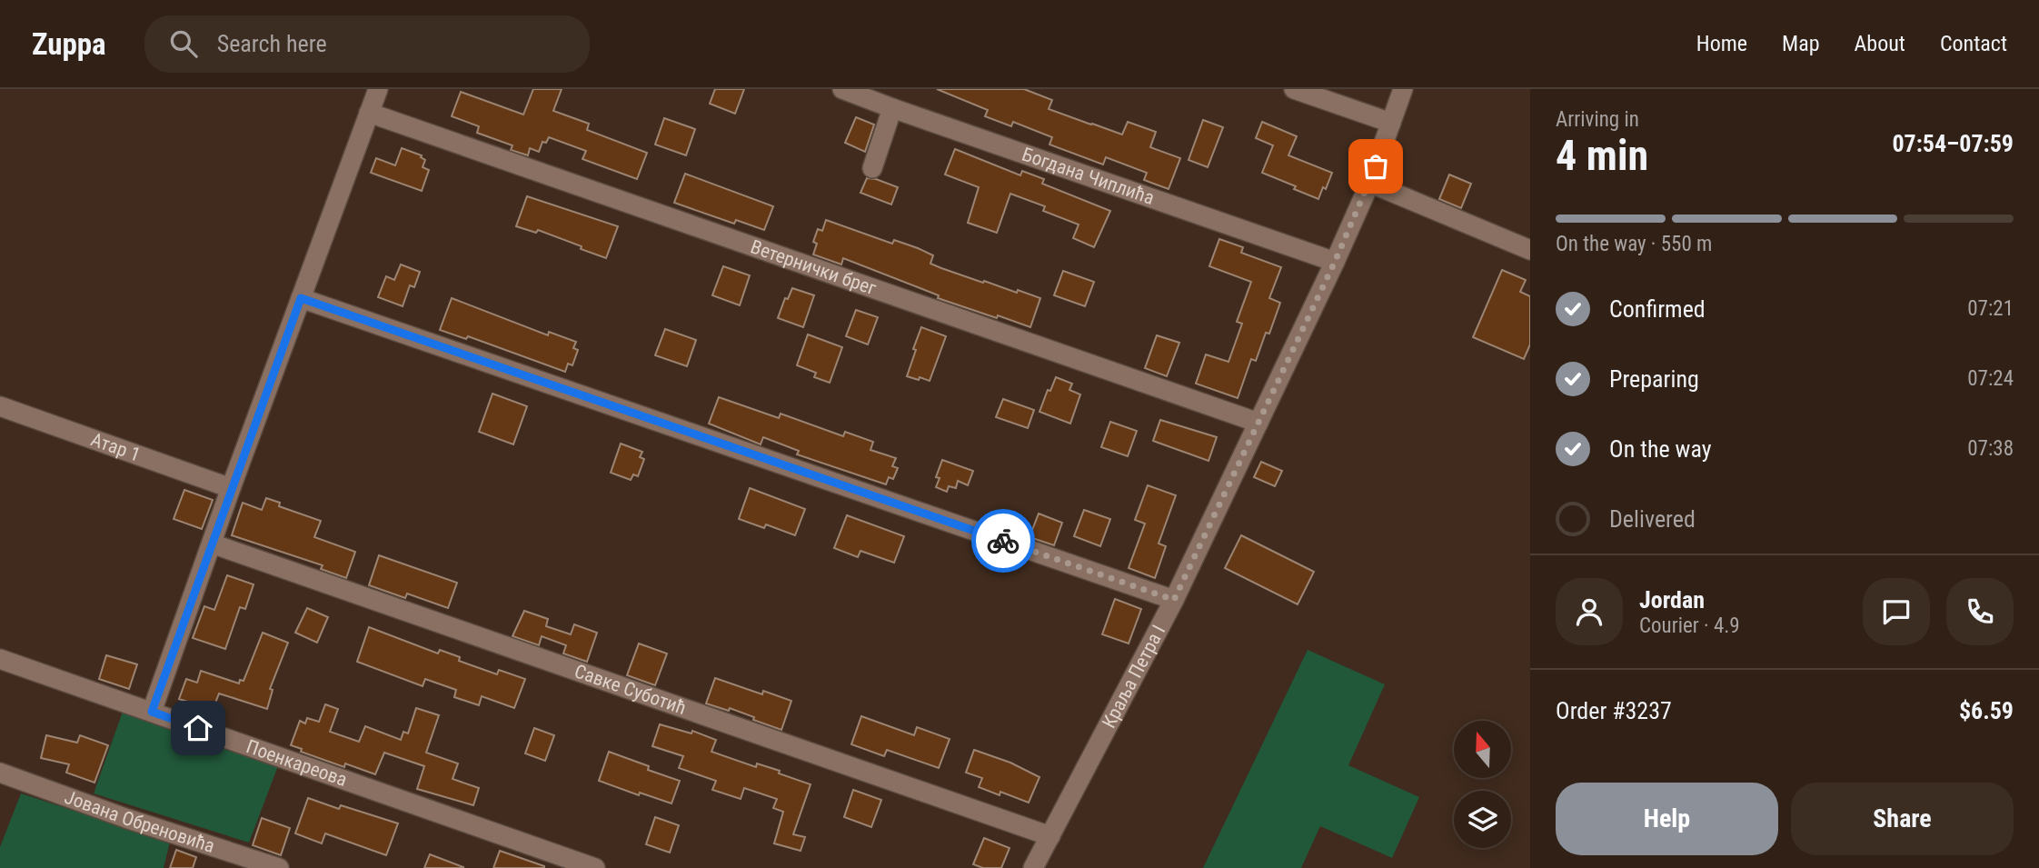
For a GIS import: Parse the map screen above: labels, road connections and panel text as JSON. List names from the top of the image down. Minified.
{"streets":{"street":["Богдана Чиплића","Ветернички брег","Атар 1","Краља Петра I","Савке Суботић","Поенкареова","Јована Обреновића"]},"crossings":[["Богдана Чиплића","Краља Петра I"],["Ветернички брег","Краља Петра I"],["Краља Петра I","Савке Суботић"]],"north":"top","page":{"header":"Zuppa","search":"Search here","nav":["Home","Map","About","Contact"],"heading":["4 min","Arriving in","07:54–07:59"],"panel":["Jordan","Courier · 4.9","Order #3237","$6.59"],"bar":"On the way · 550 m","list":[["Confirmed","07:21"],["Preparing","07:24"],["On the way","07:38"],"Delivered"],"buttons":["Help","Share"]}}
